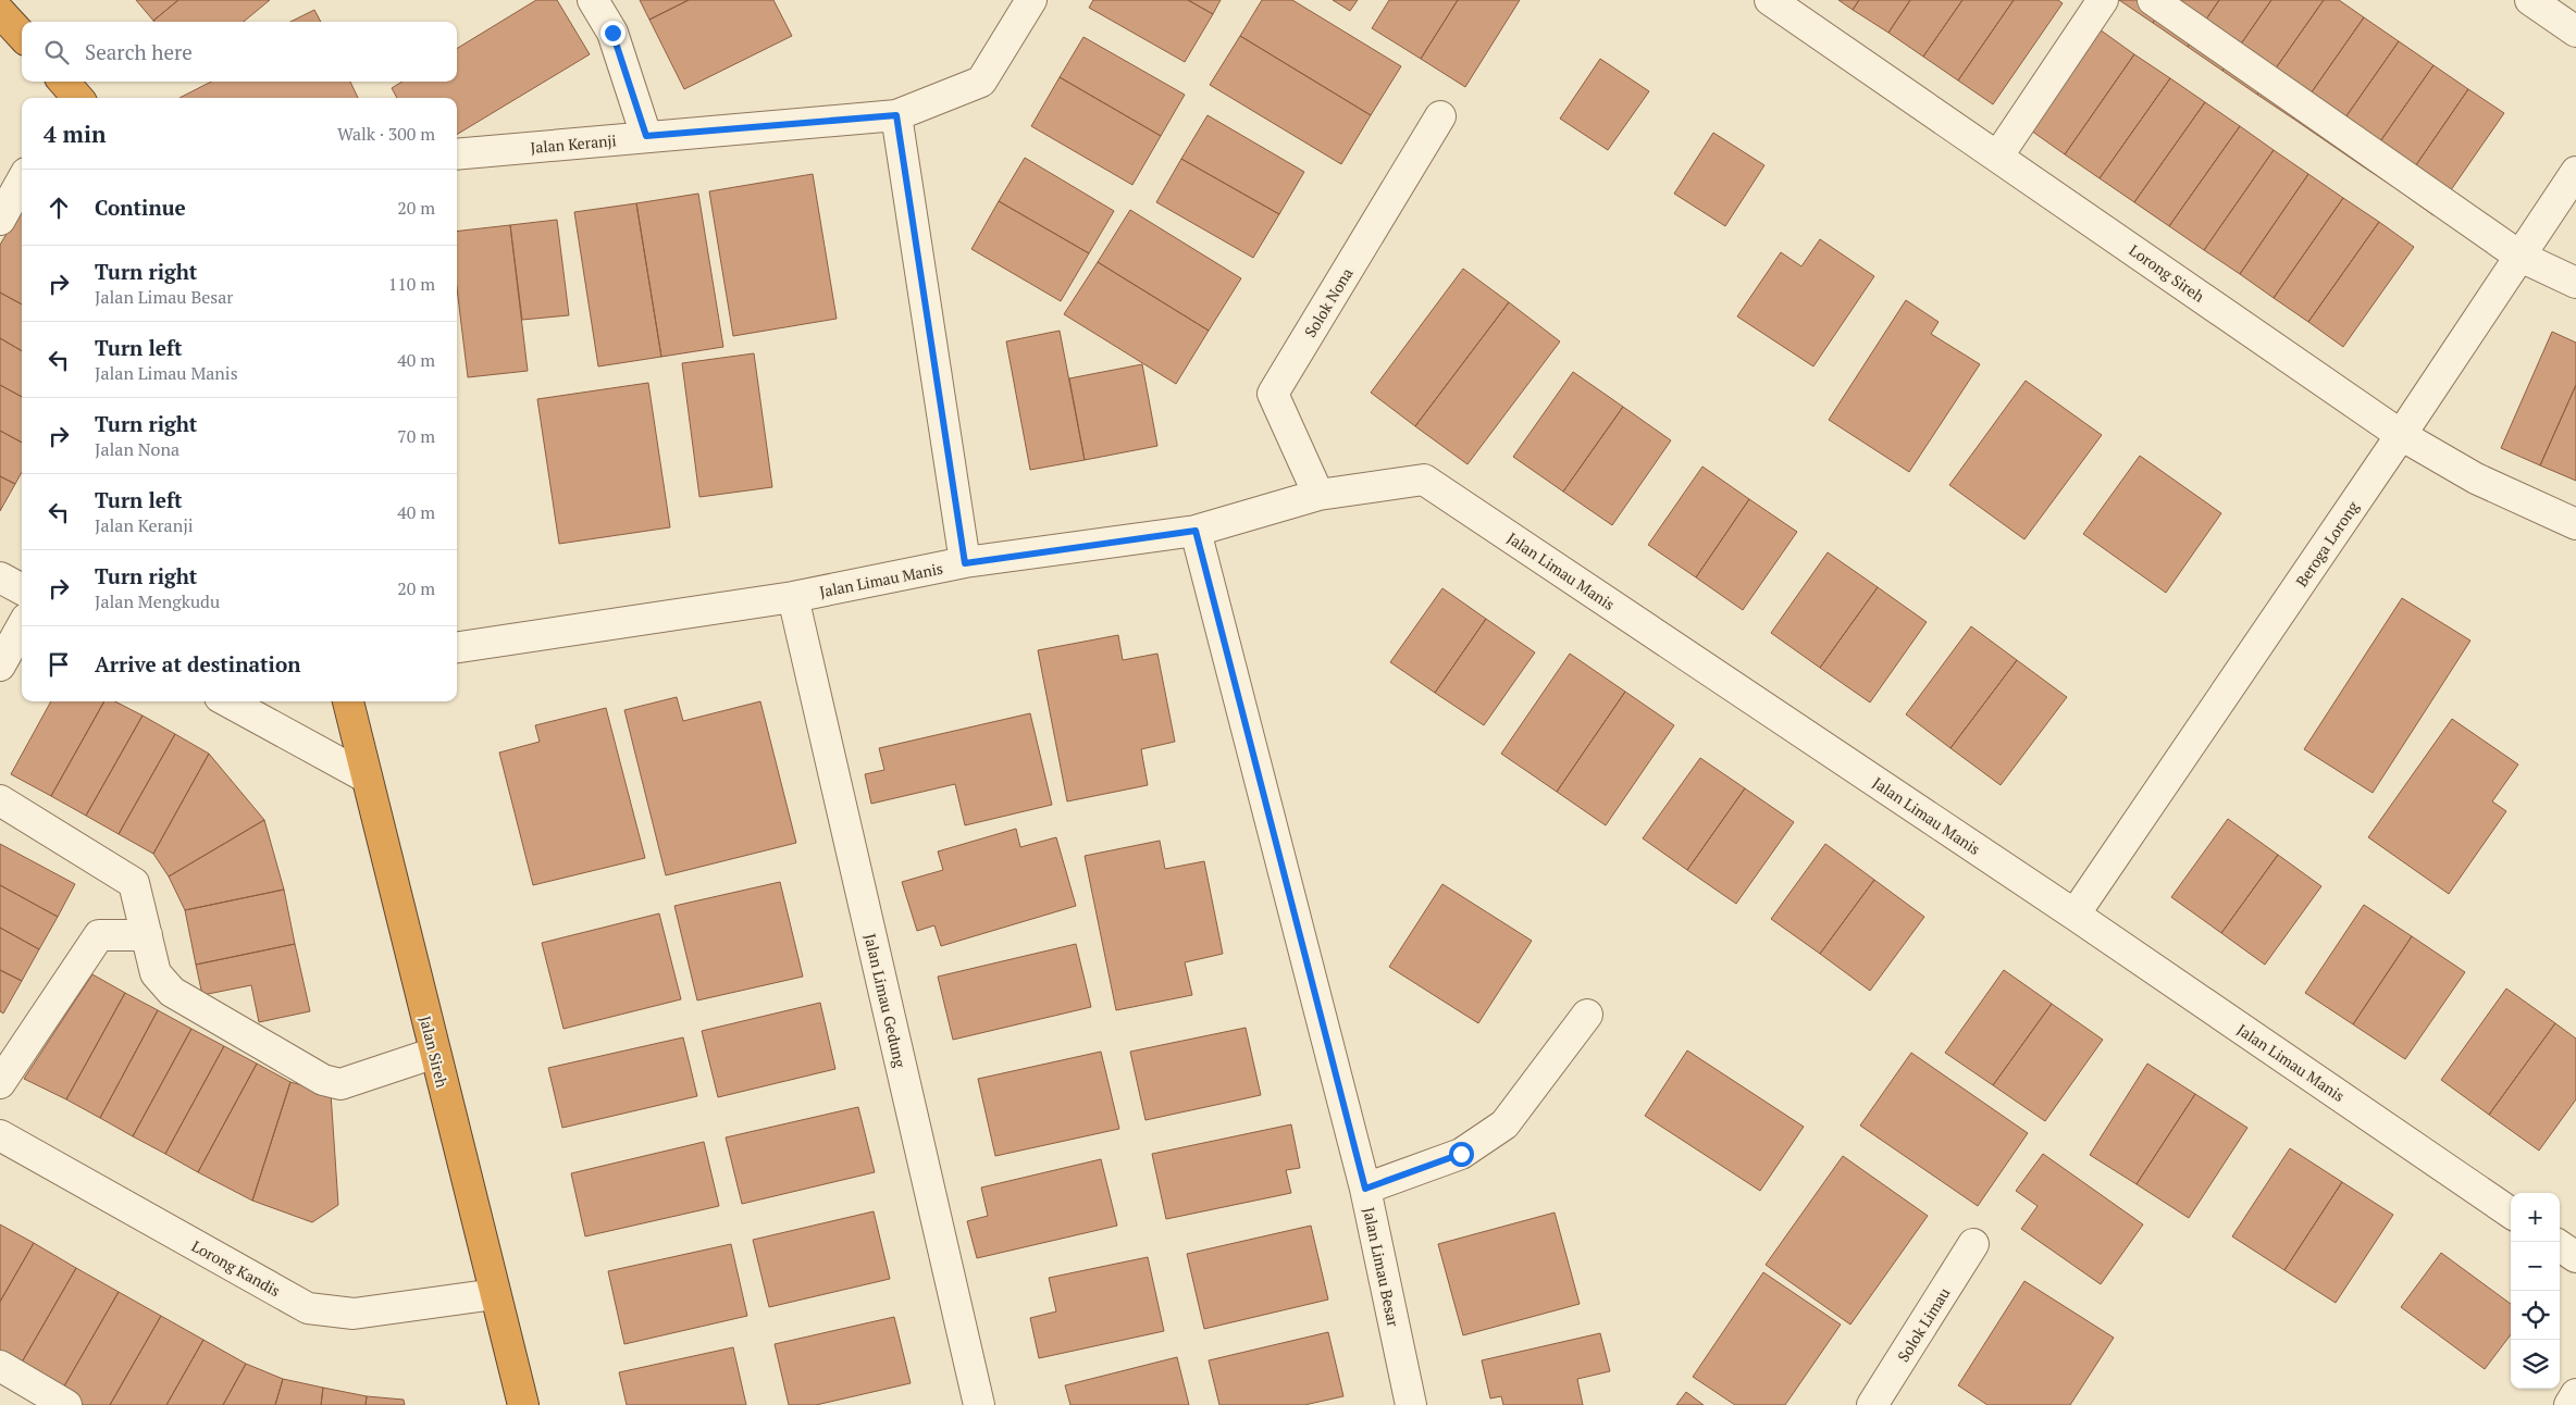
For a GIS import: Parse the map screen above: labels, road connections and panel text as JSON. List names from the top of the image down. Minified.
{"streets":{"highway":["Jalan Sireh"],"street":["Jalan Keranji","Lorong Sireh","Solok Nona","Beroga Lorong","Jalan Limau Manis","Jalan Limau Gedung","Jalan Limau Besar","Lorong Kandis","Solok Limau"]},"crossings":[["Lorong Sireh","Beroga Lorong"],["Solok Nona","Jalan Limau Manis"],["Beroga Lorong","Jalan Limau Manis"],["Jalan Limau Manis","Jalan Limau Gedung"],["Jalan Limau Manis","Jalan Limau Besar"],["Jalan Sireh","Lorong Kandis"]],"page":{"search":"Search here","heading":["4 min","Walk · 300 m"],"list":[["Continue","20 m"],["Turn right","Jalan Limau Besar","110 m"],["Turn left","Jalan Limau Manis","40 m"],["Turn right","Jalan Nona","70 m"],["Turn left","Jalan Keranji","40 m"],["Turn right","Jalan Mengkudu","20 m"],"Arrive at destination"],"map_buttons":["+","−"]}}
